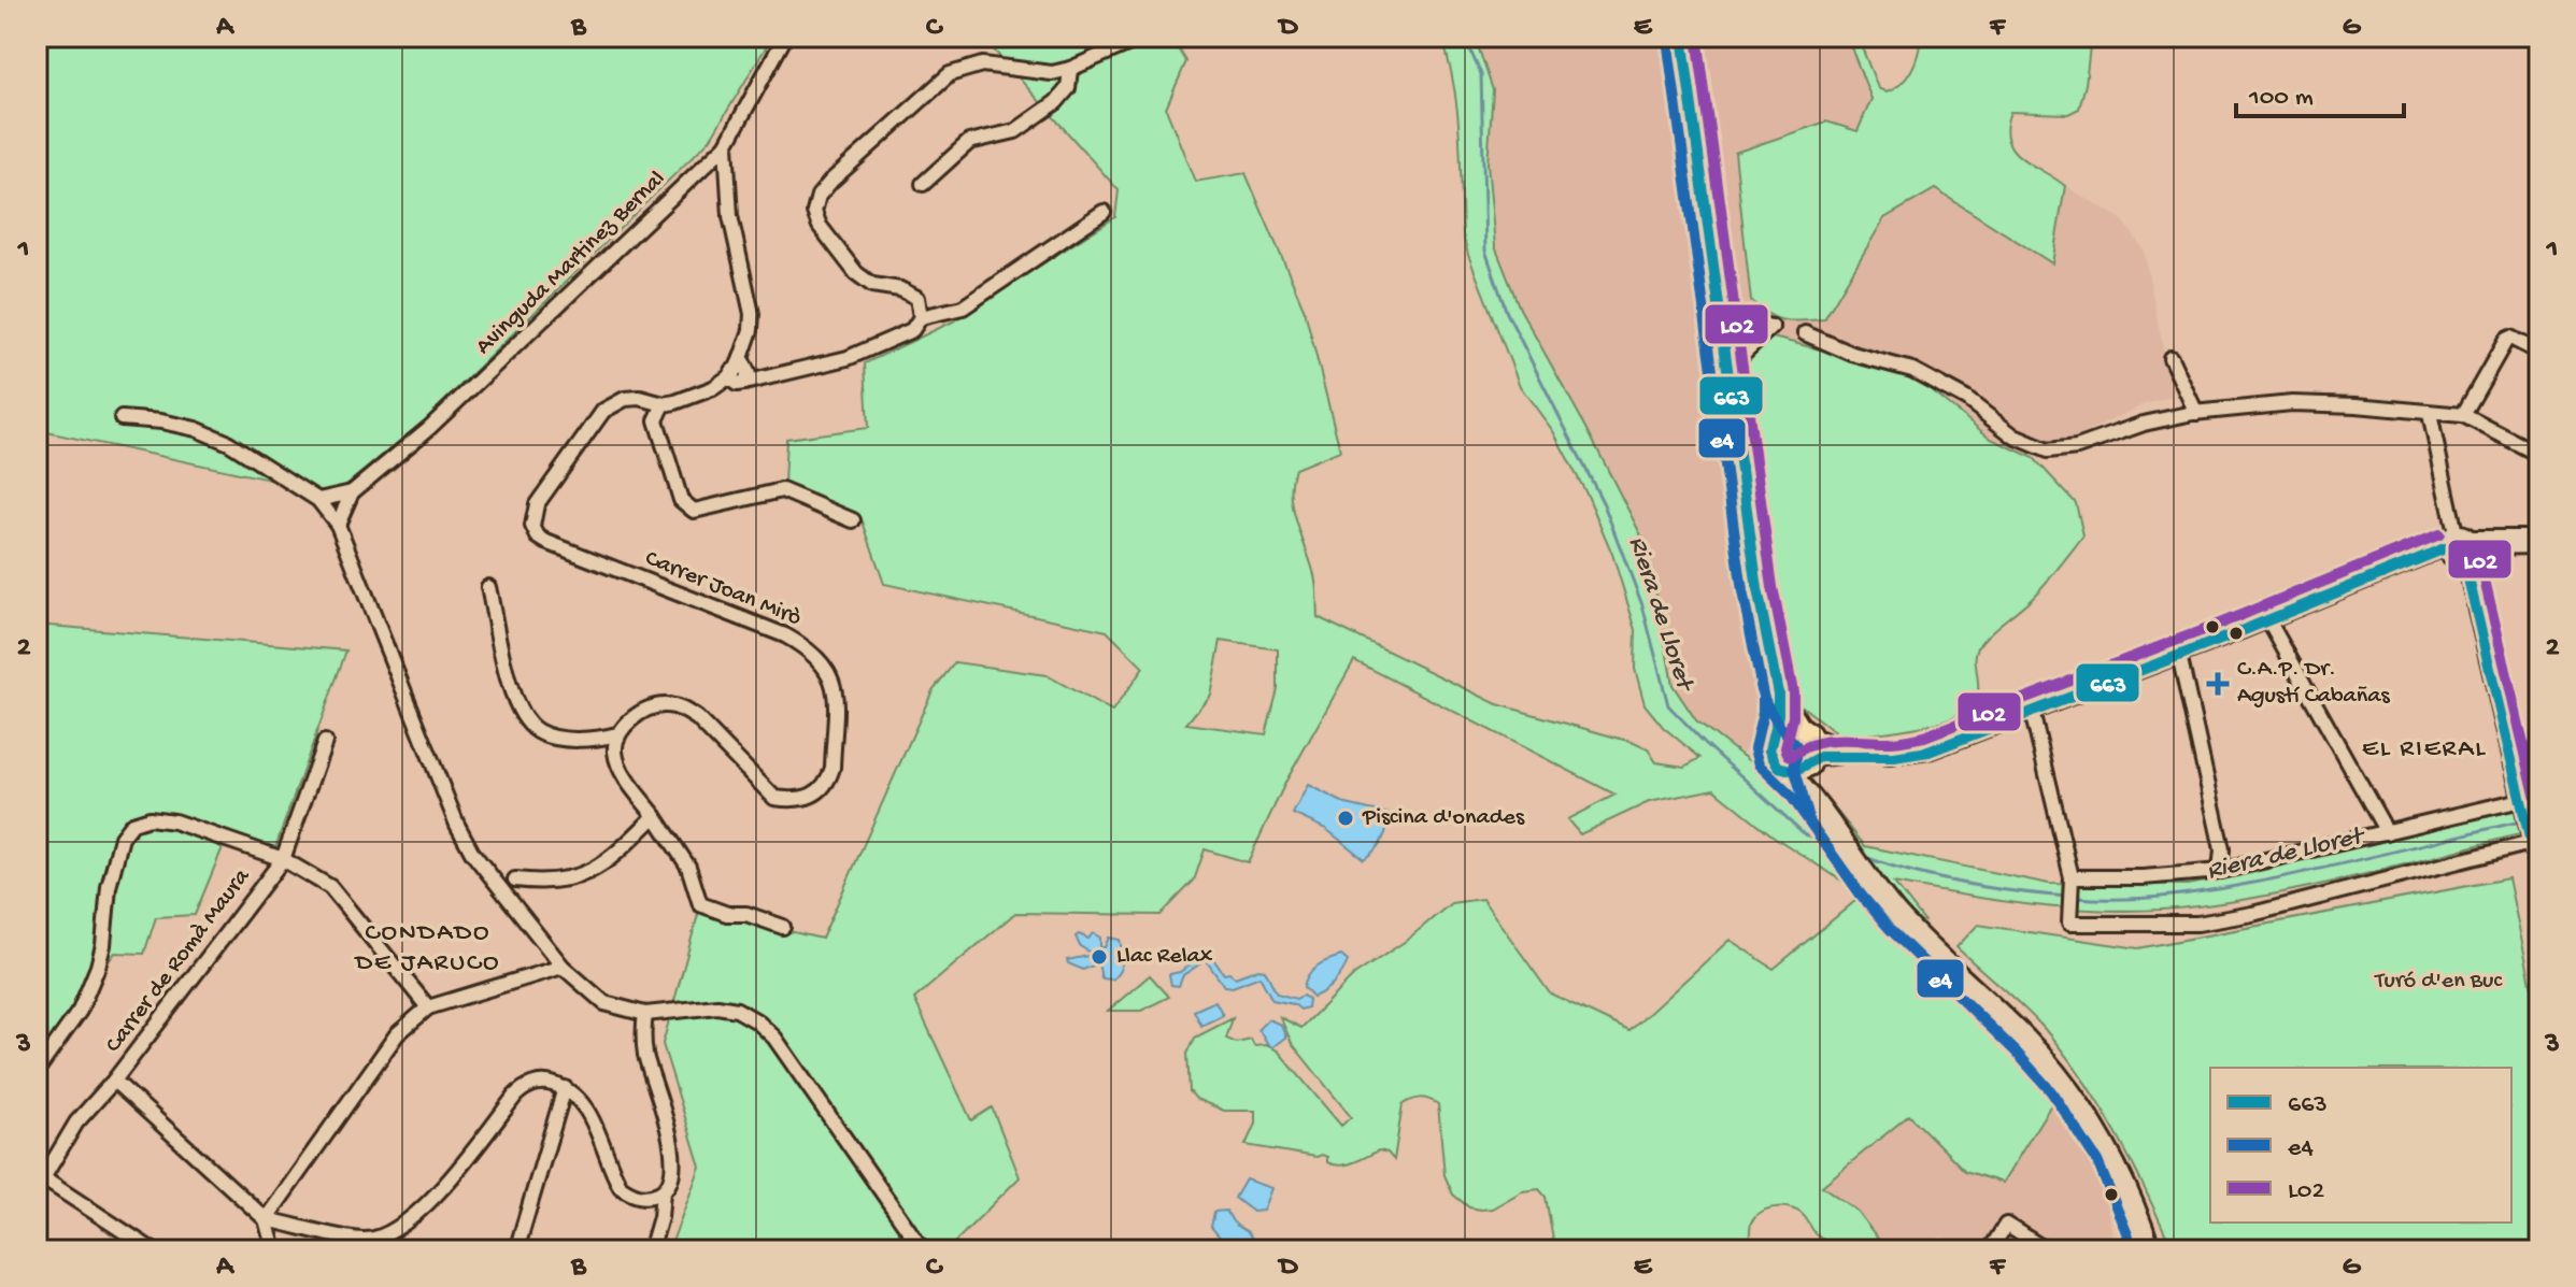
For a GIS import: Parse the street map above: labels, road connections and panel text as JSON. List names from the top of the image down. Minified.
{"streets":{"street":["Avinguda Martinez Bernal","Carrer Joan Mirò","Carrer de Romà Maura"]},"districts":["EL RIERAL","CONDADO DE JARUCO"],"water":["Riera de Lloret"],"parks":["Turó d'en Buc"],"places":{"health":["C.A.P. Dr. Agustí Cabañas"],"other":["Piscina d'onades","Llac Relax"]},"lines":["transit line 663","transit line L02","transit line e4"],"legend":["663","e4","L02"],"scale_bar":"100 m","grid":{"columns":["A","B","C","D","E","F","G"],"rows":["1","2","3"]}}
